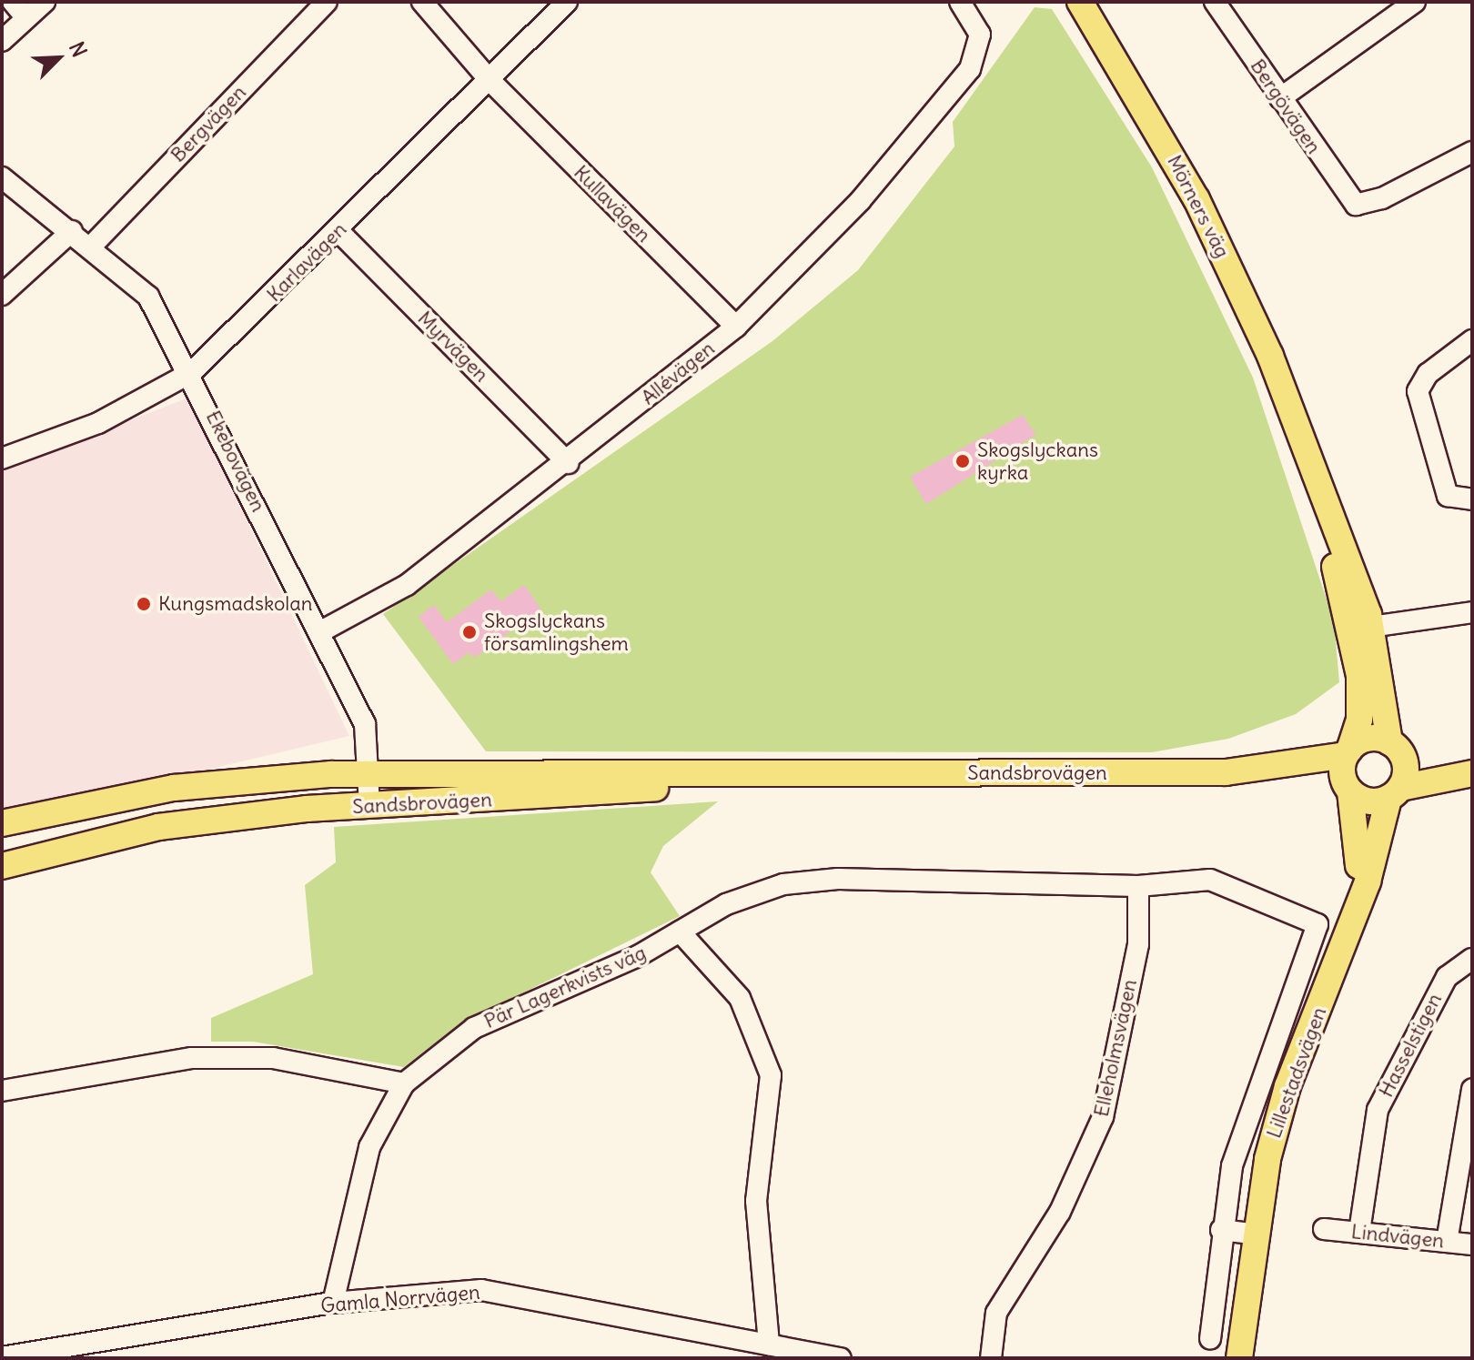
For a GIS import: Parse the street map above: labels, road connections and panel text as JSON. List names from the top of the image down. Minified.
{"streets":{"main road":["Mörners väg","Sandsbrovägen","Lillestadsvägen"],"street":["Bergövägen","Bergvägen","Kullavägen","Karlavägen","Myrvägen","Allévägen","Ekebovägen","Pär Lagerkvists väg","Hasselstigen","Elleholmsvägen","Lindvägen","Gamla Norrvägen"]},"crossings":[["Bergvägen","Ekebovägen"],["Kullavägen","Karlavägen"],["Kullavägen","Allévägen"],["Mörners väg","Sandsbrovägen"],["Mörners väg","Lillestadsvägen"],["Karlavägen","Myrvägen"],["Karlavägen","Ekebovägen"],["Myrvägen","Allévägen"],["Allévägen","Ekebovägen"],["Ekebovägen","Sandsbrovägen"],["Sandsbrovägen","Lillestadsvägen"],["Pär Lagerkvists väg","Elleholmsvägen"],["Pär Lagerkvists väg","Lillestadsvägen"],["Hasselstigen","Lindvägen"]],"places":["Skogslyckans kyrka","Kungsmadskolan","Skogslyckans församlingshem"],"north":"top right"}
